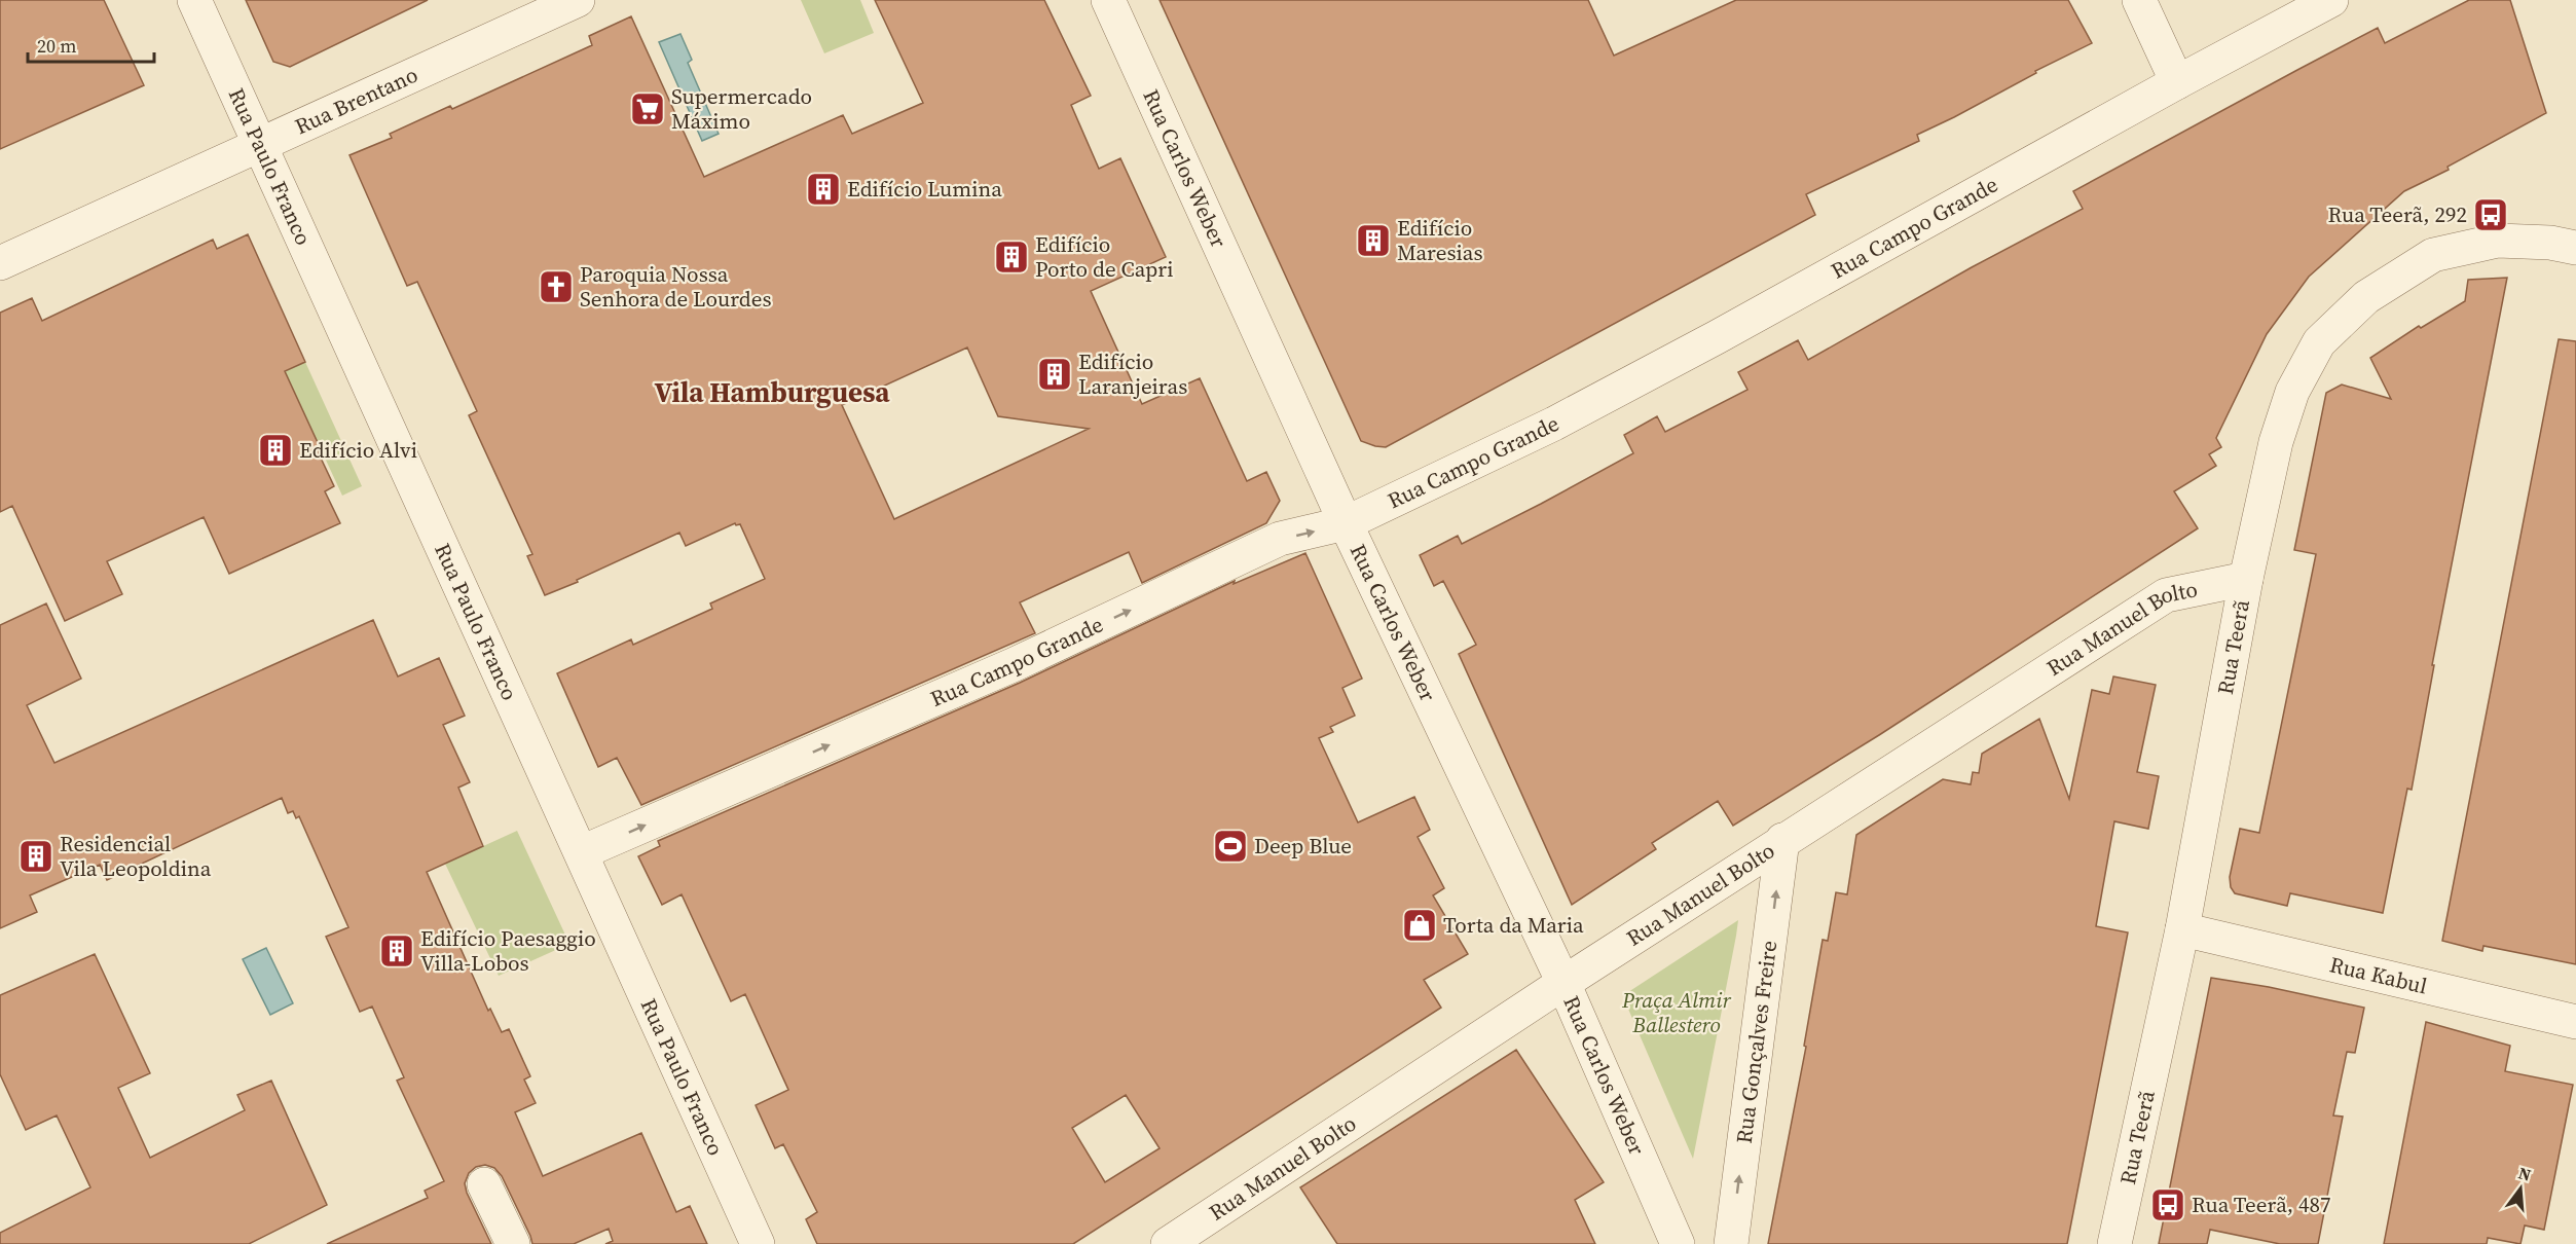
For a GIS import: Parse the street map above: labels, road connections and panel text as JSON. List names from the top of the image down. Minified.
{"streets":{"street":["Rua Brentano","Rua Paulo Franco","Rua Carlos Weber","Rua Campo Grande","Rua Manuel Bolto","Rua Teerã","Rua Kabul","Rua Gonçalves Freire"]},"crossings":[["Rua Brentano","Rua Paulo Franco"],["Rua Paulo Franco","Rua Campo Grande"],["Rua Carlos Weber","Rua Campo Grande"],["Rua Carlos Weber","Rua Manuel Bolto"],["Rua Manuel Bolto","Rua Teerã"],["Rua Manuel Bolto","Rua Gonçalves Freire"],["Rua Teerã","Rua Kabul"]],"one_way":["Rua Campo Grande","Rua Gonçalves Freire"],"districts":["Vila Hamburguesa"],"parks":["Praça Almir Ballestero"],"places":{"supermarket":["Supermercado Máximo"],"building":["Edifício Lumina","Edifício Maresias","Edifício Porto de Capri","Edifício Laranjeiras","Edifício Alvi","Residencial Vila Leopoldina","Edifício Paesaggio Villa-Lobos"],"bus stop":["Rua Teerã, 292","Rua Teerã, 487"],"church":["Paroquia Nossa Senhora de Lourdes"],"sports":["Deep Blue"],"shop":["Torta da Maria"]},"scale_bar":"20 m","north":"top"}
